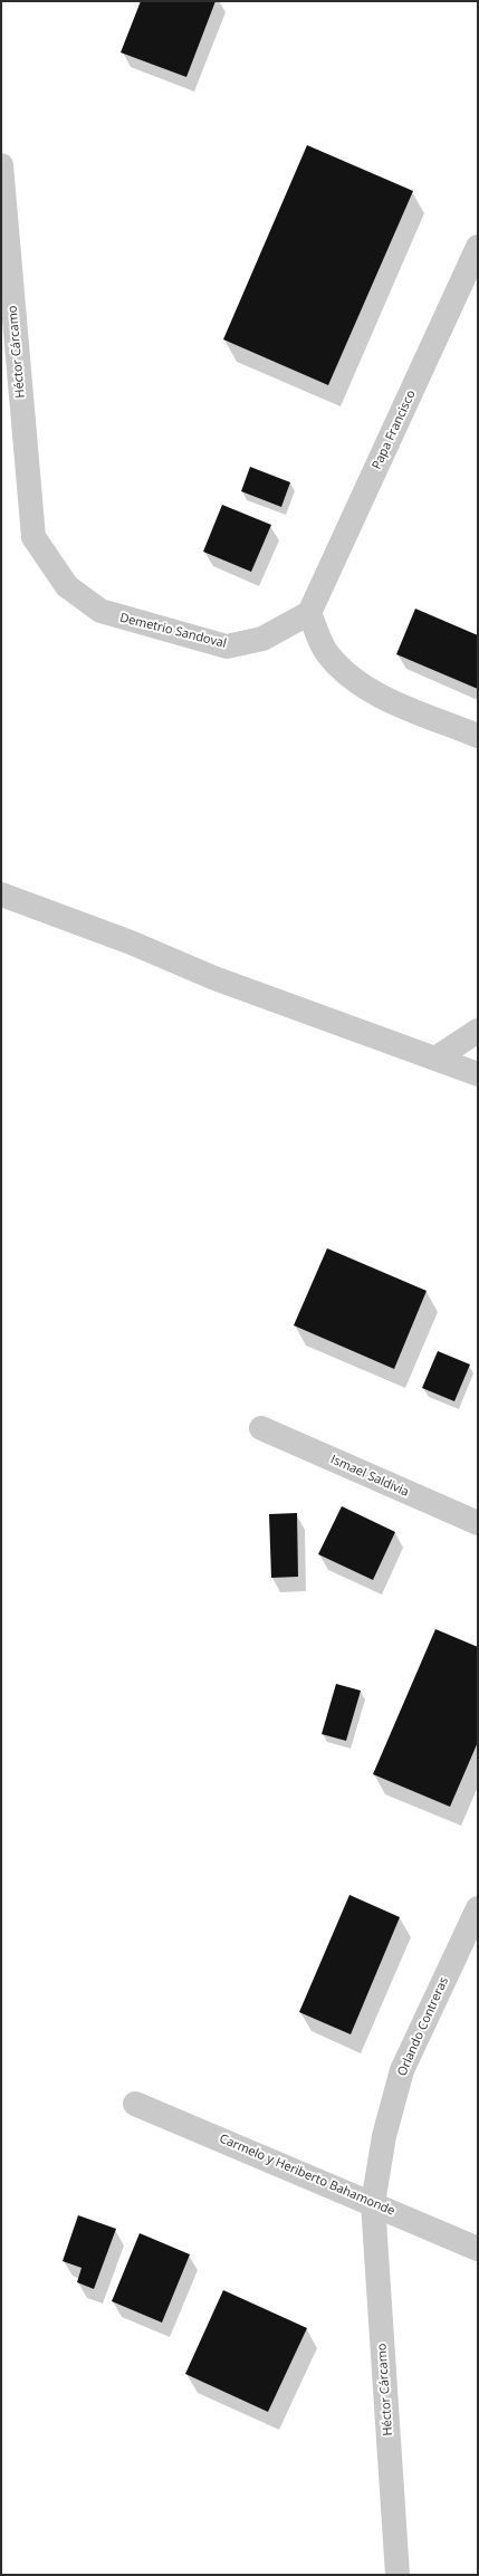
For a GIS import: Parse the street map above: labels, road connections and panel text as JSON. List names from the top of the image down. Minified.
{"streets":{"street":["Héctor Cárcamo","Papa Francisco","Demetrio Sandoval","Ismael Saldivia","Orlando Contreras","Carmelo y Heriberto Bahamonde"]},"crossings":[["Héctor Cárcamo","Demetrio Sandoval"],["Héctor Cárcamo","Orlando Contreras"],["Héctor Cárcamo","Carmelo y Heriberto Bahamonde"],["Papa Francisco","Demetrio Sandoval"],["Orlando Contreras","Carmelo y Heriberto Bahamonde"]]}
